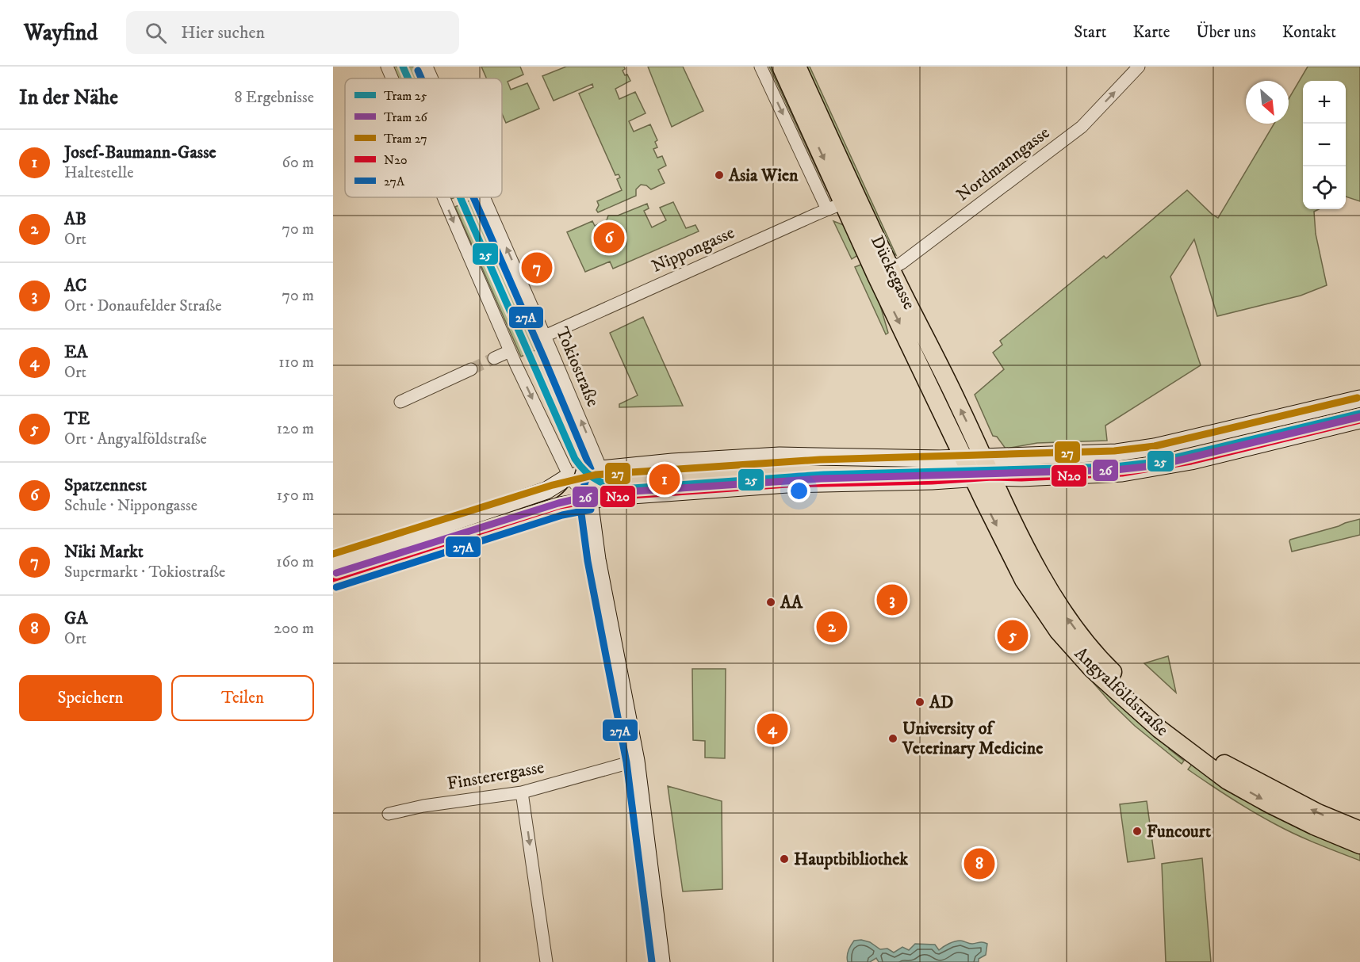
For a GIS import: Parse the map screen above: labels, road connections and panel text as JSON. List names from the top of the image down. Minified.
{"streets":{"main road":["Dückegasse","Angyalföldstraße"],"street":["Nordmanngasse","Nippongasse","Tokiostraße","Finsterergasse"]},"crossings":[["Nordmanngasse","Dückegasse"],["Nippongasse","Dückegasse"],["Nippongasse","Tokiostraße"],["Dückegasse","Angyalföldstraße"]],"one_way":["Nordmanngasse"],"places":["Asia Wien","AA","AD","University of Veterinary Medicine","Funcourt","Hauptbibliothek"],"lines":["tram line 25","transit line 27A","tram line 27","tram line 26","transit line N20"],"legend":["Tram 25","Tram 26","Tram 27","N20","27A"],"north":"bottom right","page":{"header":"Wayfind","search":"Hier suchen","nav":["Start","Karte","Über uns","Kontakt"],"heading":["In der Nähe","8 Ergebnisse"],"map_buttons":["+","−"],"list":[{"mark":"1","name":"Josef-Baumann-Gasse","note":"Haltestelle","value":"60 m"},{"mark":"2","name":"AB","note":"Ort","value":"70 m"},{"mark":"3","name":"AC","note":"Ort · Donaufelder Straße","value":"70 m"},{"mark":"4","name":"EA","note":"Ort","value":"110 m"},{"mark":"5","name":"TE","note":"Ort · Angyalföldstraße","value":"120 m"},{"mark":"6","name":"Spatzennest","note":"Schule · Nippongasse","value":"150 m"},{"mark":"7","name":"Niki Markt","note":"Supermarkt · Tokiostraße","value":"160 m"},{"mark":"8","name":"GA","note":"Ort","value":"200 m"}],"pins":["6","7","1","3","2","5","4","8"],"buttons":["Speichern","Teilen"]}}
